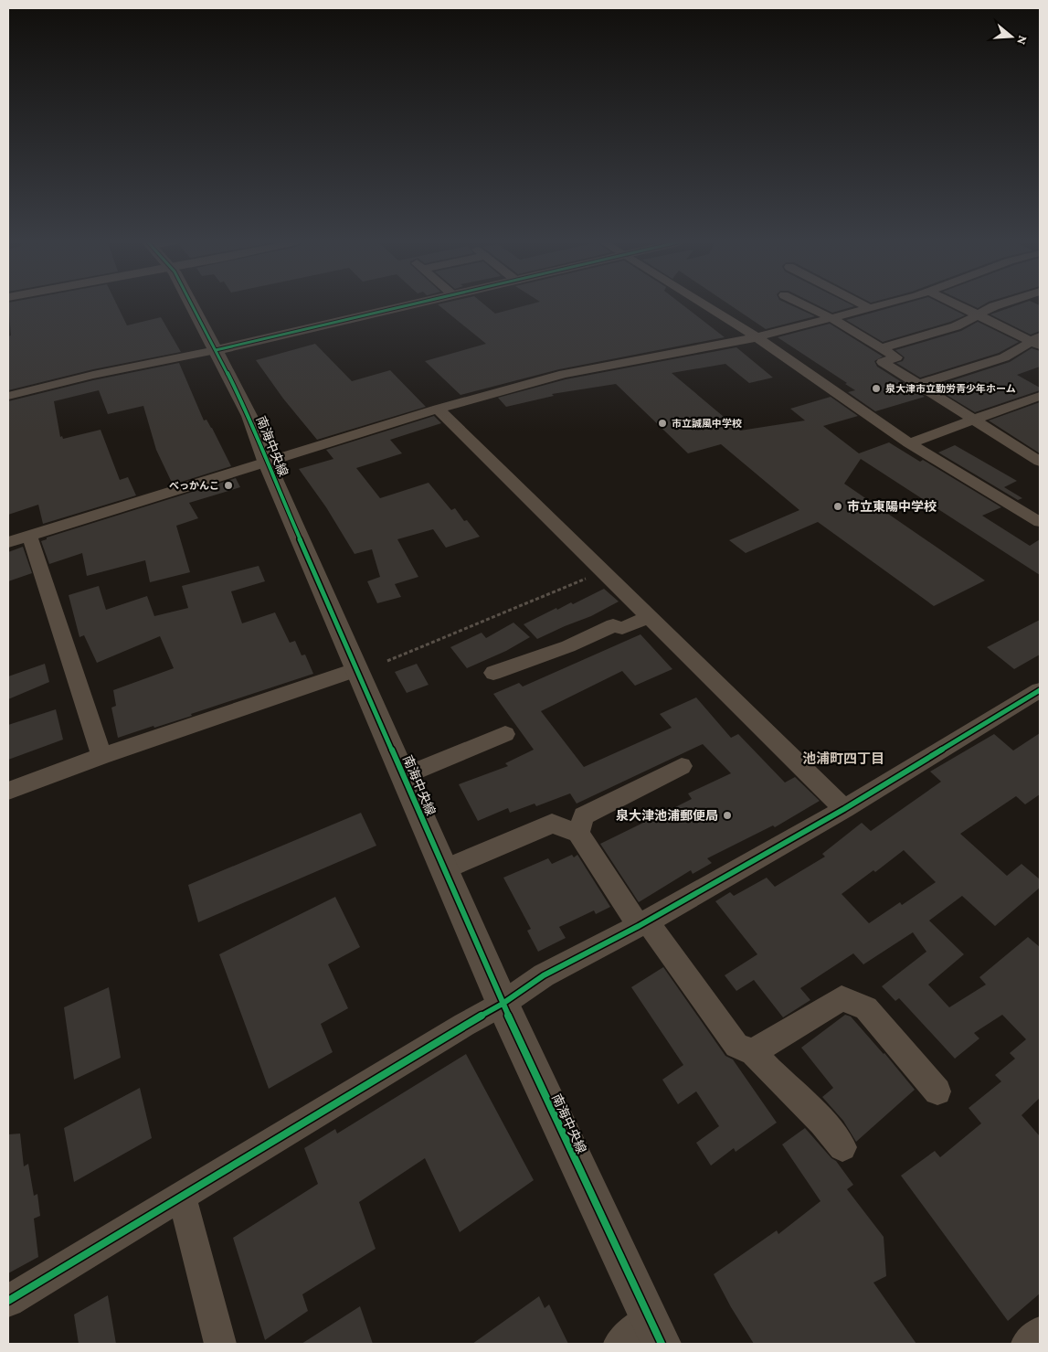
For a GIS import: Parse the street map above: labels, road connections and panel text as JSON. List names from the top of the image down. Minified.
{"streets":{"street":["南海中央線"]},"districts":["池浦町四丁目"],"places":["泉大津市立勤労青少年ホーム","市立誠風中学校","べっかんこ","市立東陽中学校","泉大津池浦郵便局"],"north":"right"}
